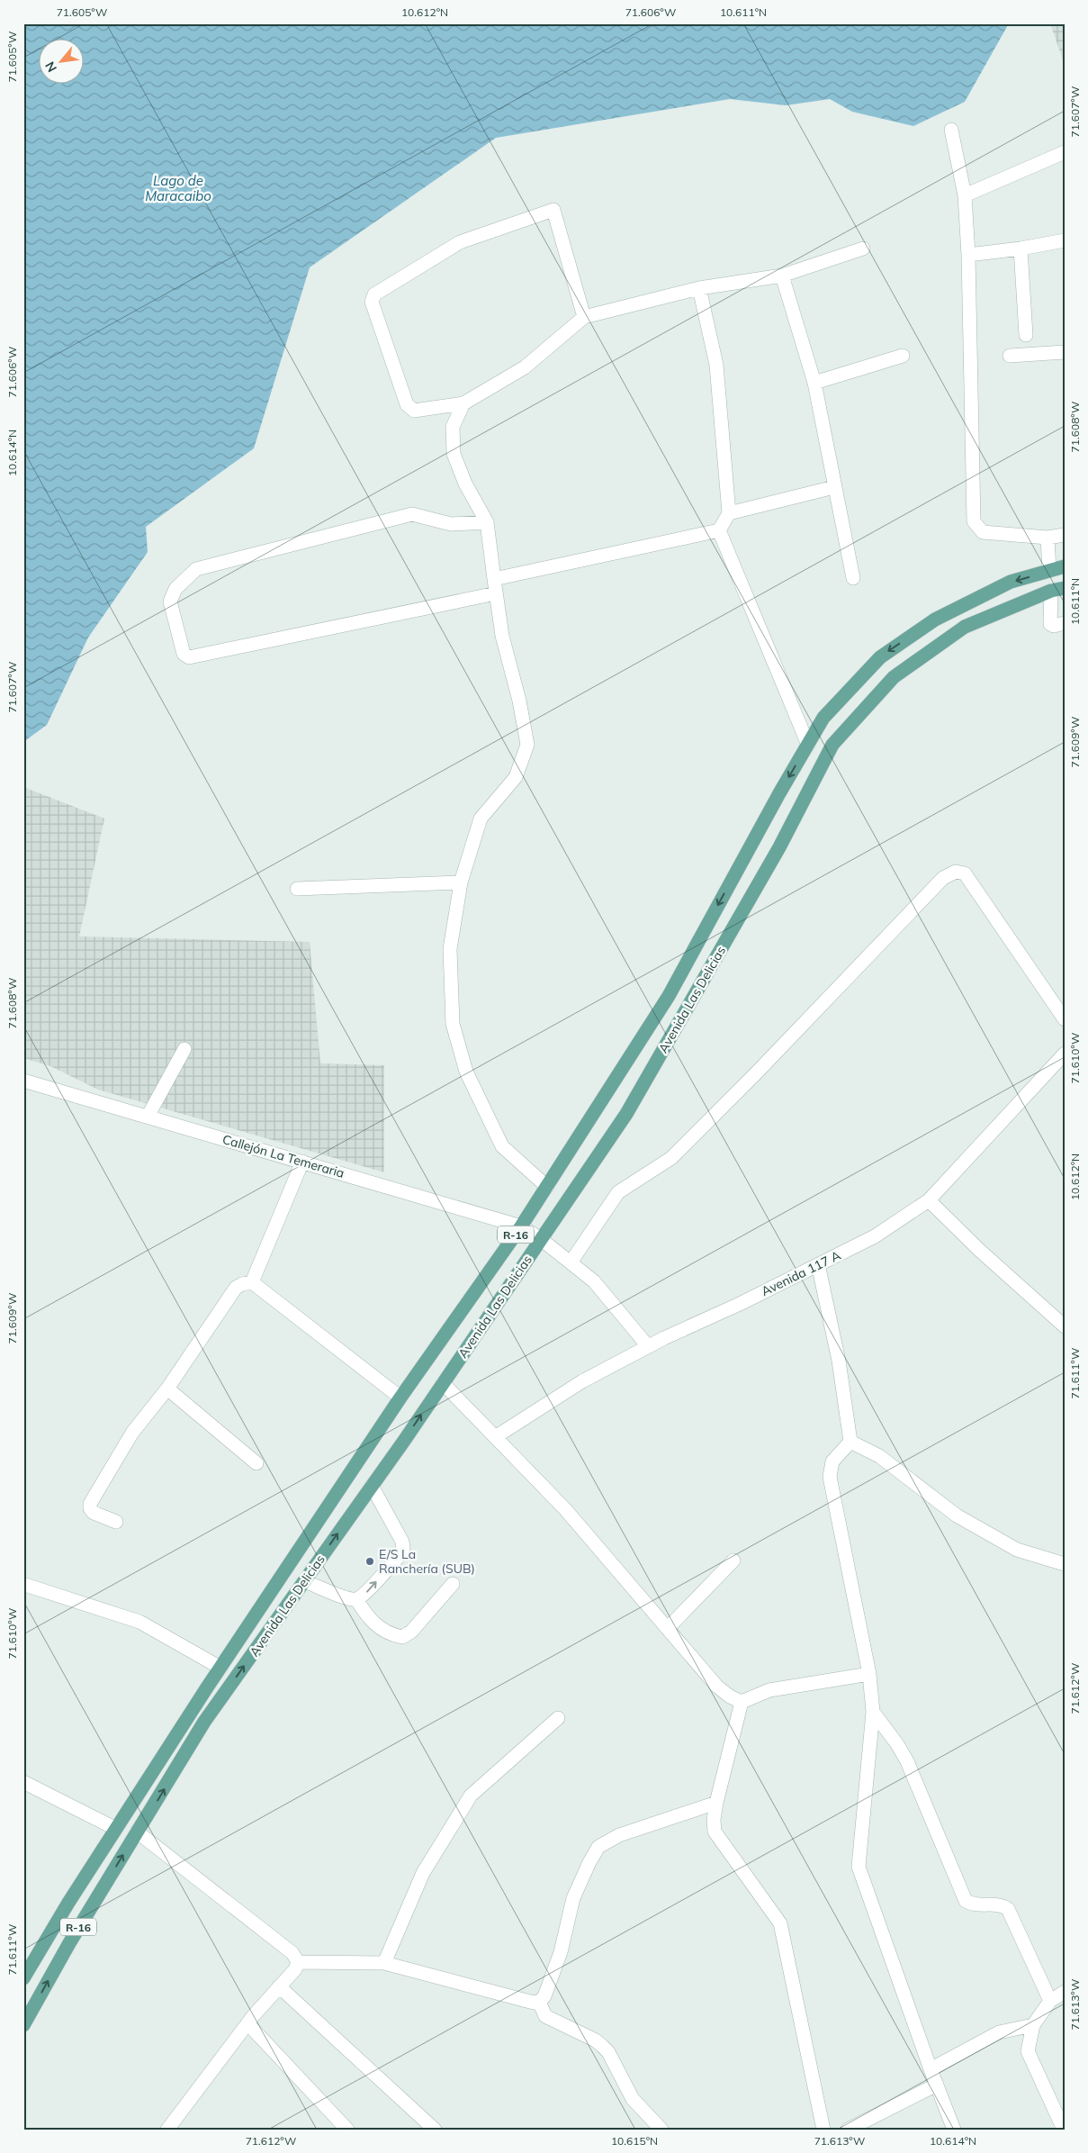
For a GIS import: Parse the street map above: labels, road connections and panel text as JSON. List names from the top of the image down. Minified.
{"streets":{"main road":["Avenida Las Delicias","R-16"],"street":["Callejón La Temeraria","Avenida 117 A"]},"crossings":[["Avenida Las Delicias","Callejón La Temeraria"],["Callejón La Temeraria","Avenida 117 A"]],"water":["Lago de Maracaibo"],"places":["E/S La Ranchería (SUB)"],"north":"bottom left","coordinates":["71.605°W","10.612°N","71.606°W","10.611°N","71.607°W","71.608°W","10.614°N","71.609°W","71.610°W","71.611°W","71.612°W","71.613°W","10.615°N"]}
